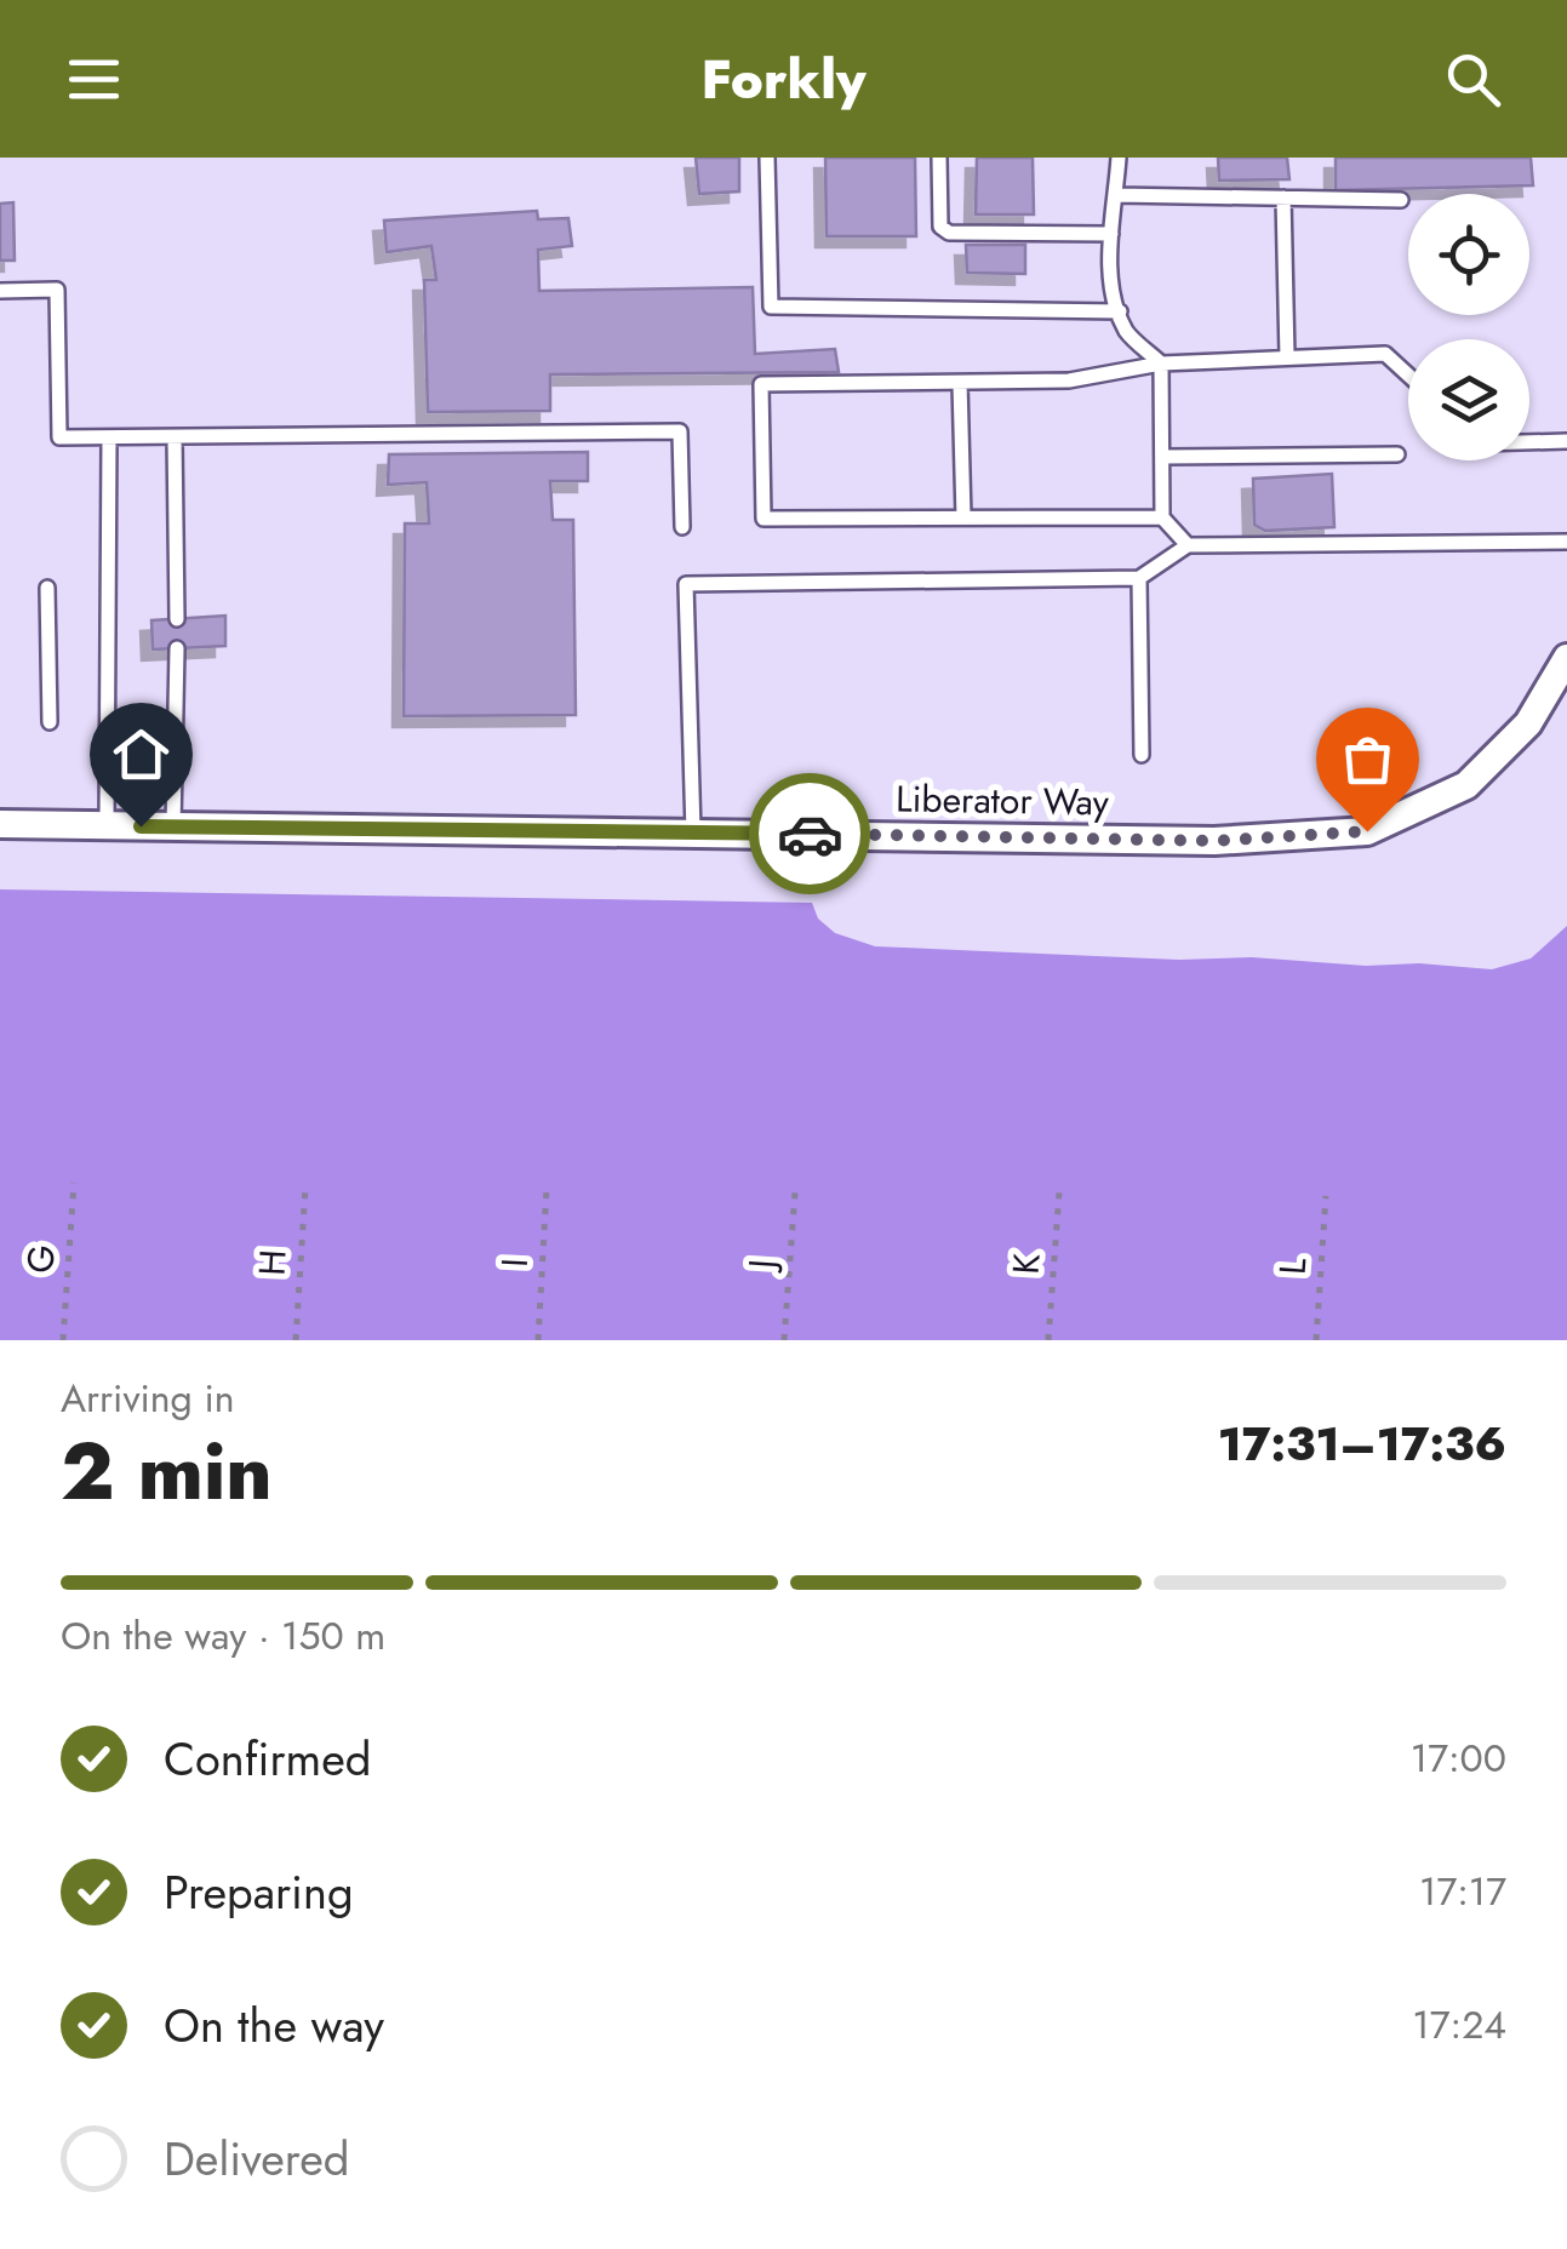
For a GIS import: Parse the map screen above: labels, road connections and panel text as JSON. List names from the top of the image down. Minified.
{"streets":{"street":["Liberator Way"],"path":["G","H","I","J","K","L"]},"page":{"header":"Forkly","heading":["2 min","Arriving in","17:31–17:36"],"bar":"On the way · 150 m","list":[["Confirmed","17:00"],["Preparing","17:17"],["On the way","17:24"],"Delivered"]}}
